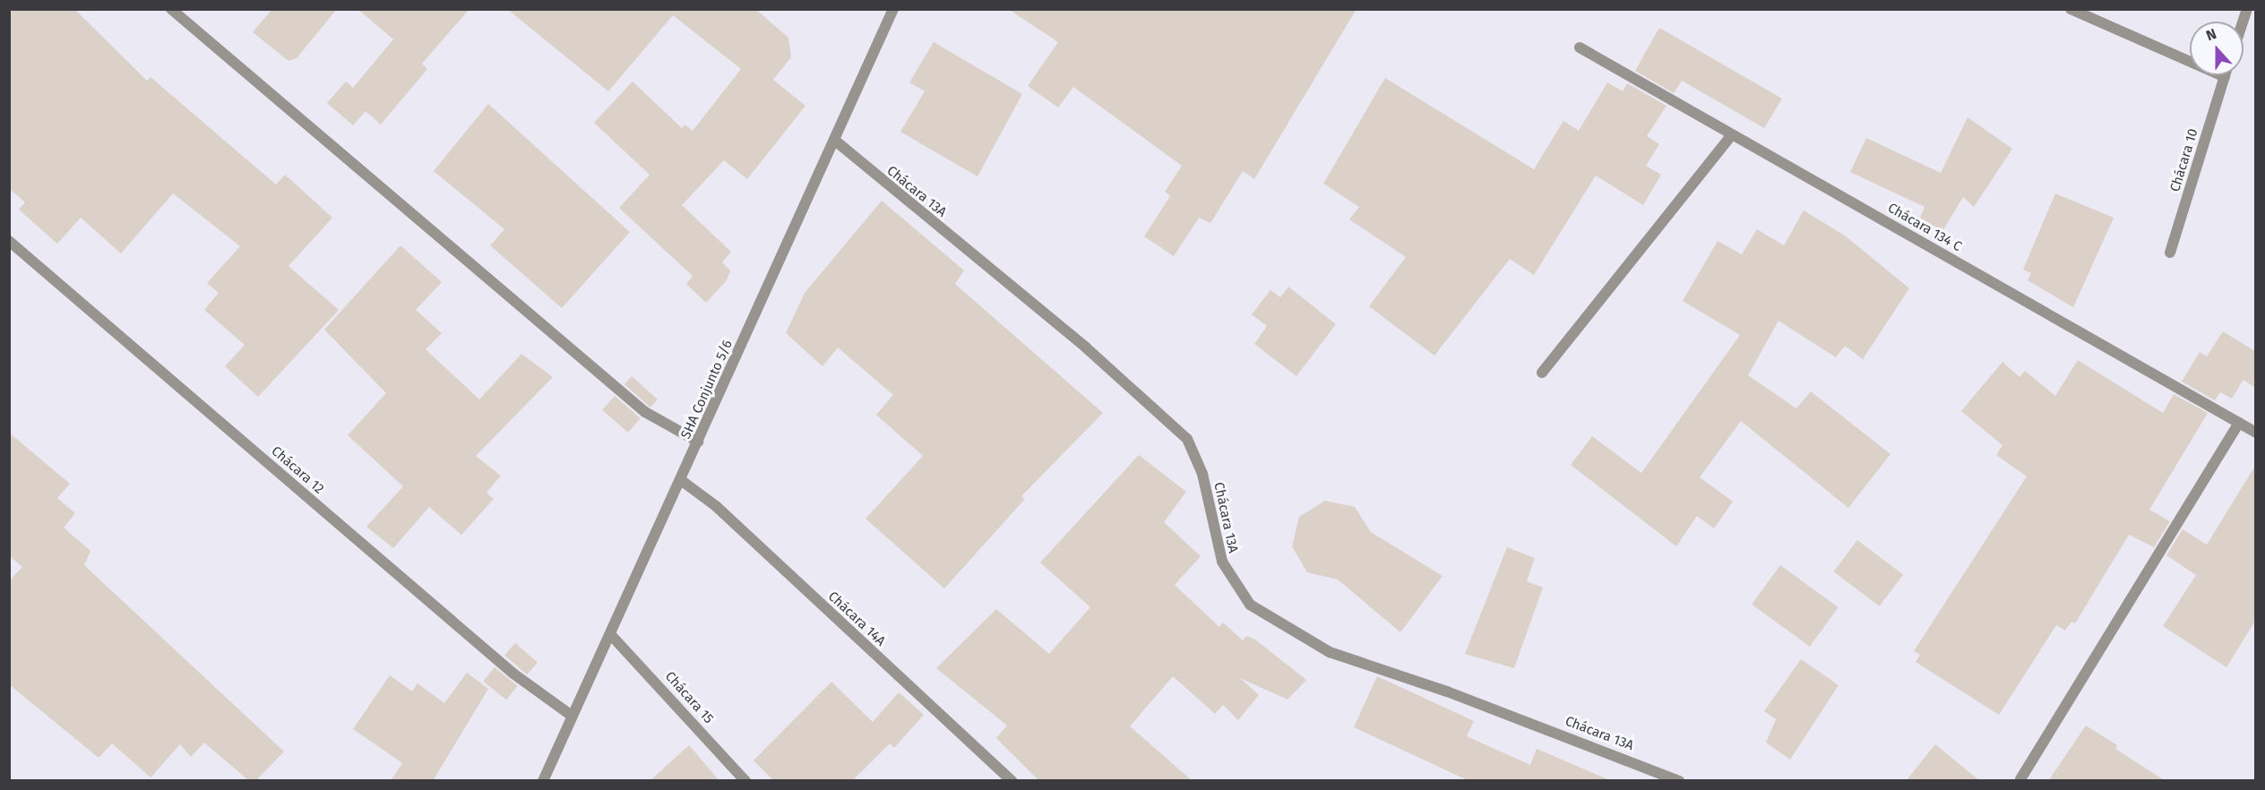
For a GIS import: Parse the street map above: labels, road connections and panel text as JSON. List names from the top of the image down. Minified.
{"streets":{"street":["Chácara 10","Chácara 13A","Chácara 134 C","SHA Conjunto 5/6","Chácara 12","Chácara 14A","Chácara 15"]},"crossings":[["Chácara 13A","SHA Conjunto 5/6"],["SHA Conjunto 5/6","Chácara 12"],["SHA Conjunto 5/6","Chácara 14A"],["SHA Conjunto 5/6","Chácara 15"]],"north":"top"}
